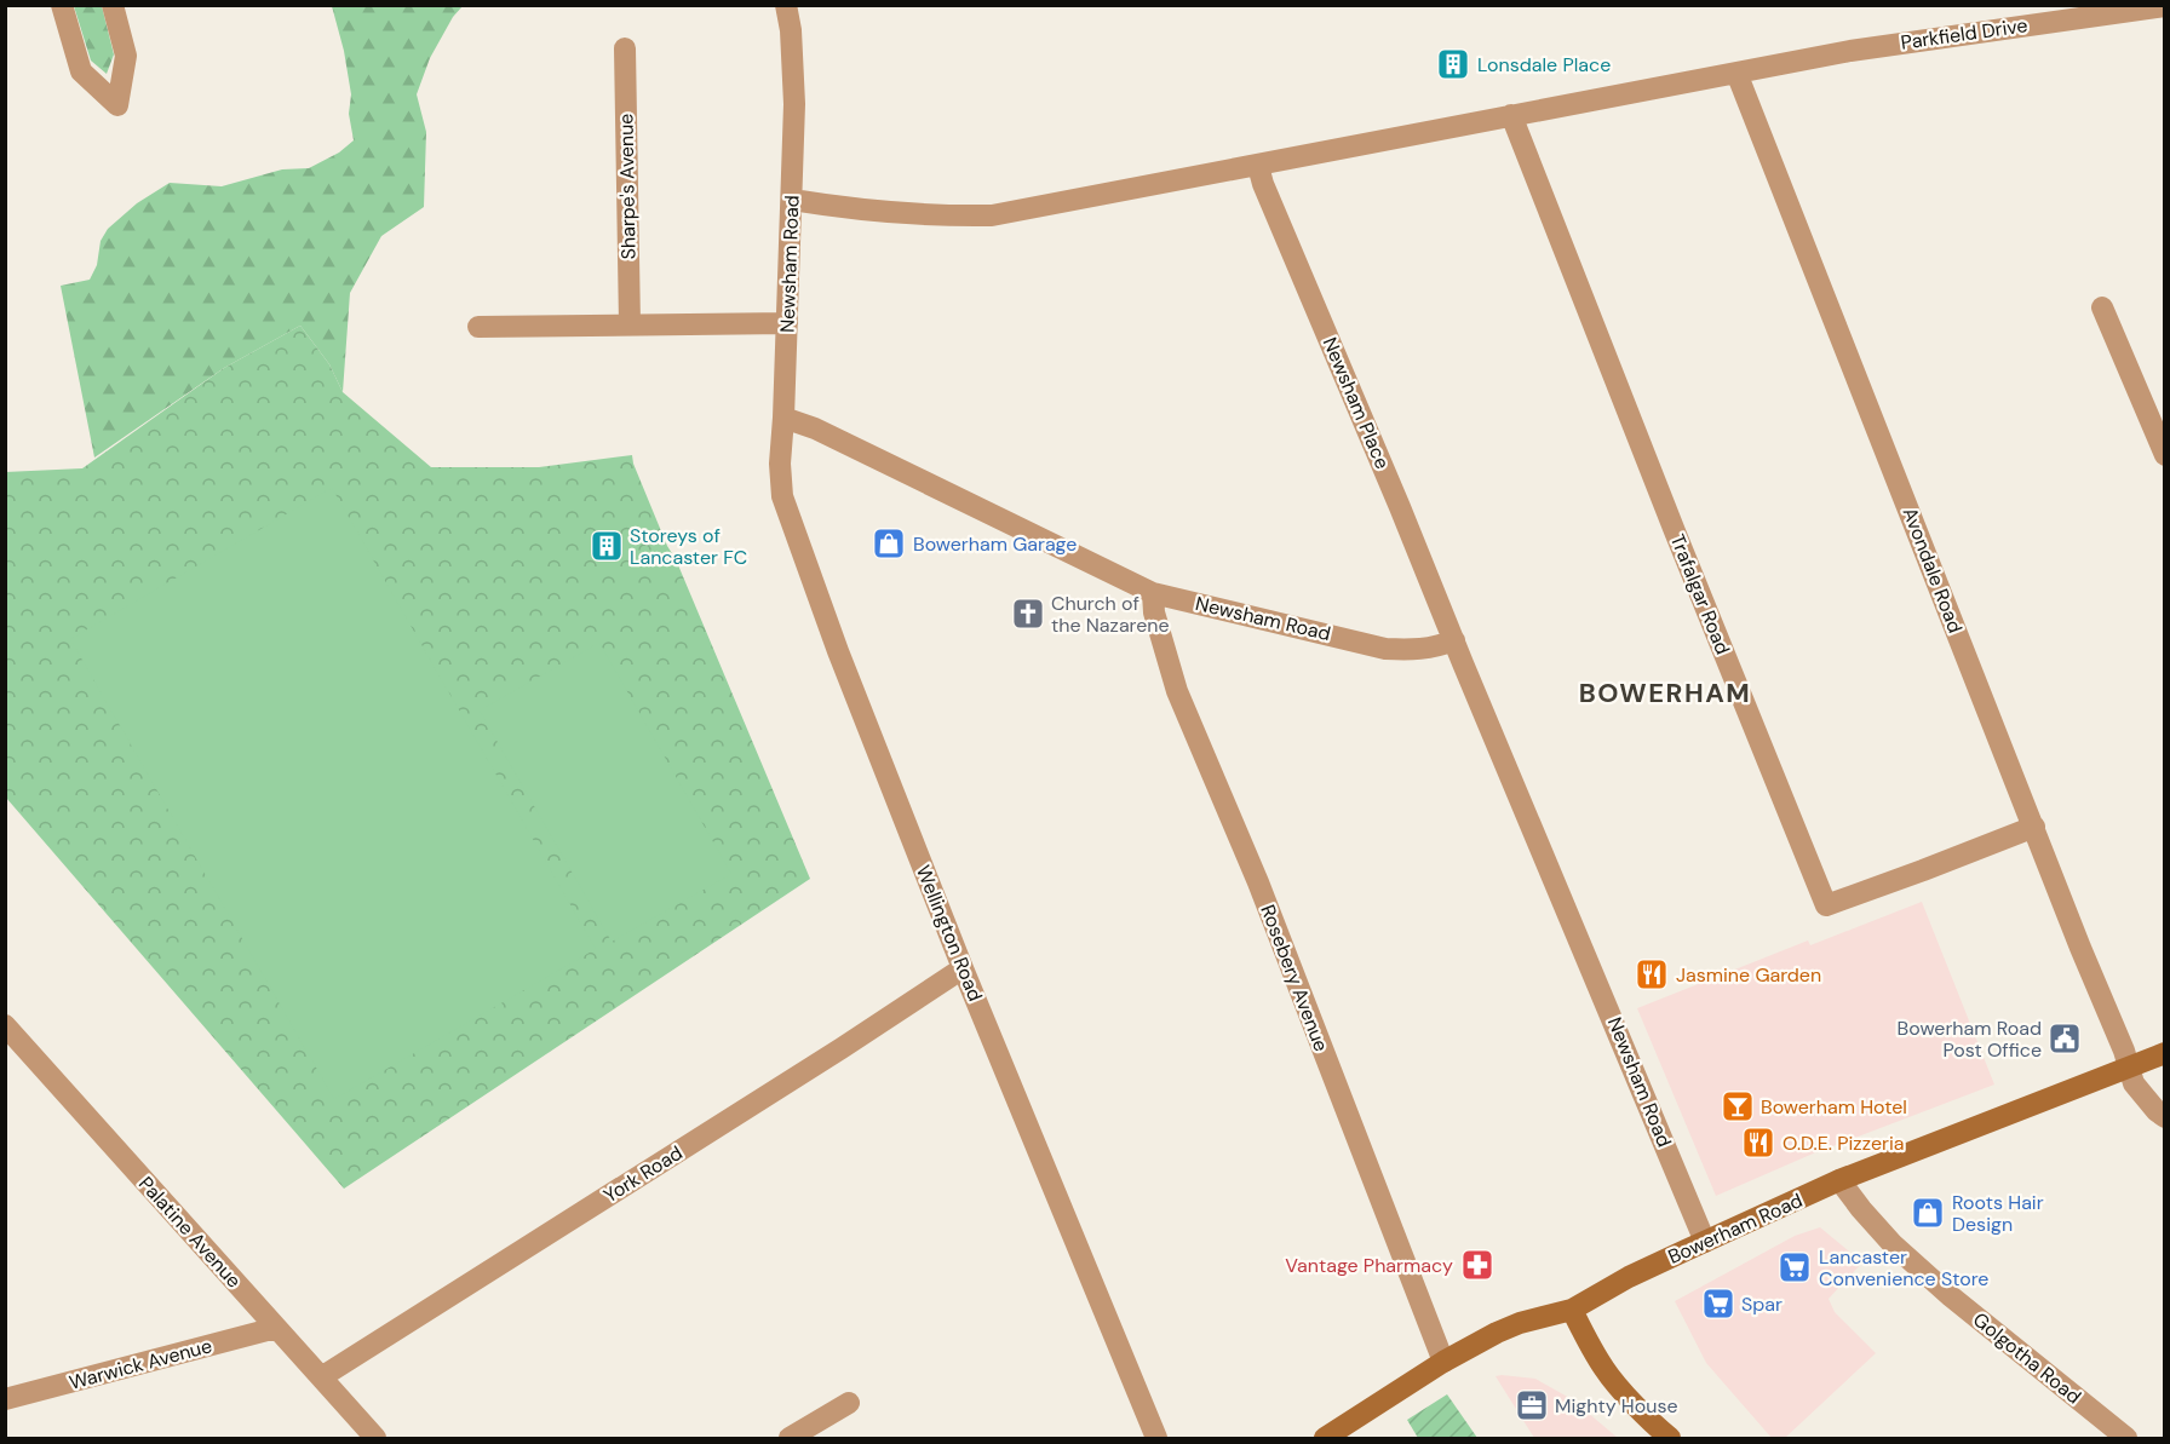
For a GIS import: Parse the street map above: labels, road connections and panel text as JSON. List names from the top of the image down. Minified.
{"streets":{"street":["Parkfield Drive","Sharpe's Avenue","Newsham Road","Newsham Place","Avondale Road","Trafalgar Road","Wellington Road","Rosebery Avenue","York Road","Bowerham Road","Palatine Avenue","Golgotha Road","Warwick Avenue"]},"crossings":[["Parkfield Drive","Avondale Road"],["Newsham Road","Newsham Place"],["Newsham Road","Wellington Road"],["Newsham Road","Rosebery Avenue"],["Newsham Road","Bowerham Road"],["Avondale Road","Trafalgar Road"],["Avondale Road","Bowerham Road"],["Wellington Road","York Road"],["Rosebery Avenue","Bowerham Road"],["York Road","Palatine Avenue"],["Bowerham Road","Golgotha Road"],["Palatine Avenue","Warwick Avenue"]],"districts":["BOWERHAM"],"places":{"building":["Lonsdale Place","Storeys of Lancaster FC"],"shop":["Bowerham Garage","Roots Hair Design"],"church":["Church of the Nazarene"],"restaurant":["Jasmine Garden","O.D.E. Pizzeria"],"public building":["Bowerham Road Post Office"],"bar":["Bowerham Hotel"],"pharmacy":["Vantage Pharmacy"],"supermarket":["Lancaster Convenience Store","Spar"],"office":["Mighty House"]}}
